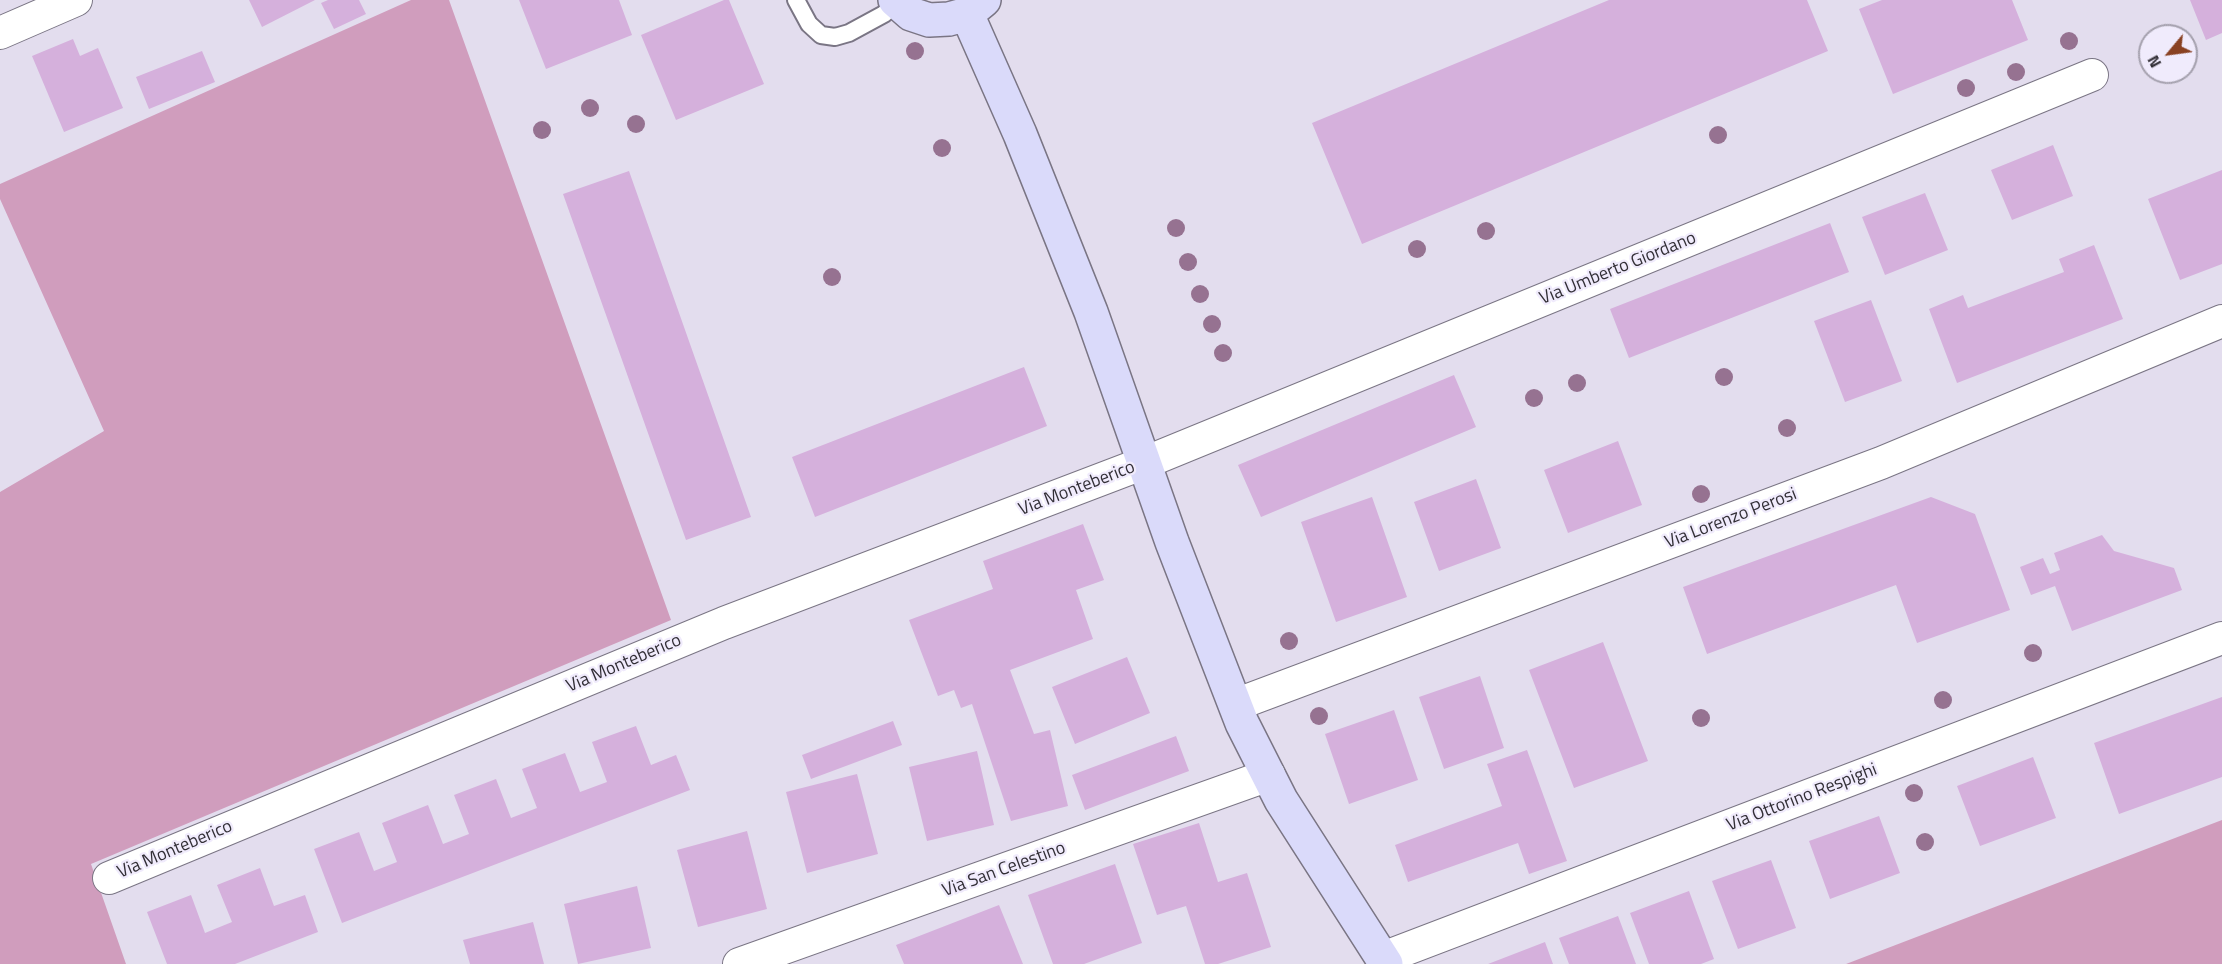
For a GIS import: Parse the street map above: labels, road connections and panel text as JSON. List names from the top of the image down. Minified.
{"streets":{"street":["Via Umberto Giordano","Via Monteberico","Via Lorenzo Perosi","Via Ottorino Respighi","Via San Celestino"]},"crossings":[["Via Umberto Giordano","Via Monteberico"],["Via Monteberico","Via Lorenzo Perosi"],["Via Monteberico","Via Ottorino Respighi"],["Via Monteberico","Via San Celestino"]],"north":"bottom left"}
